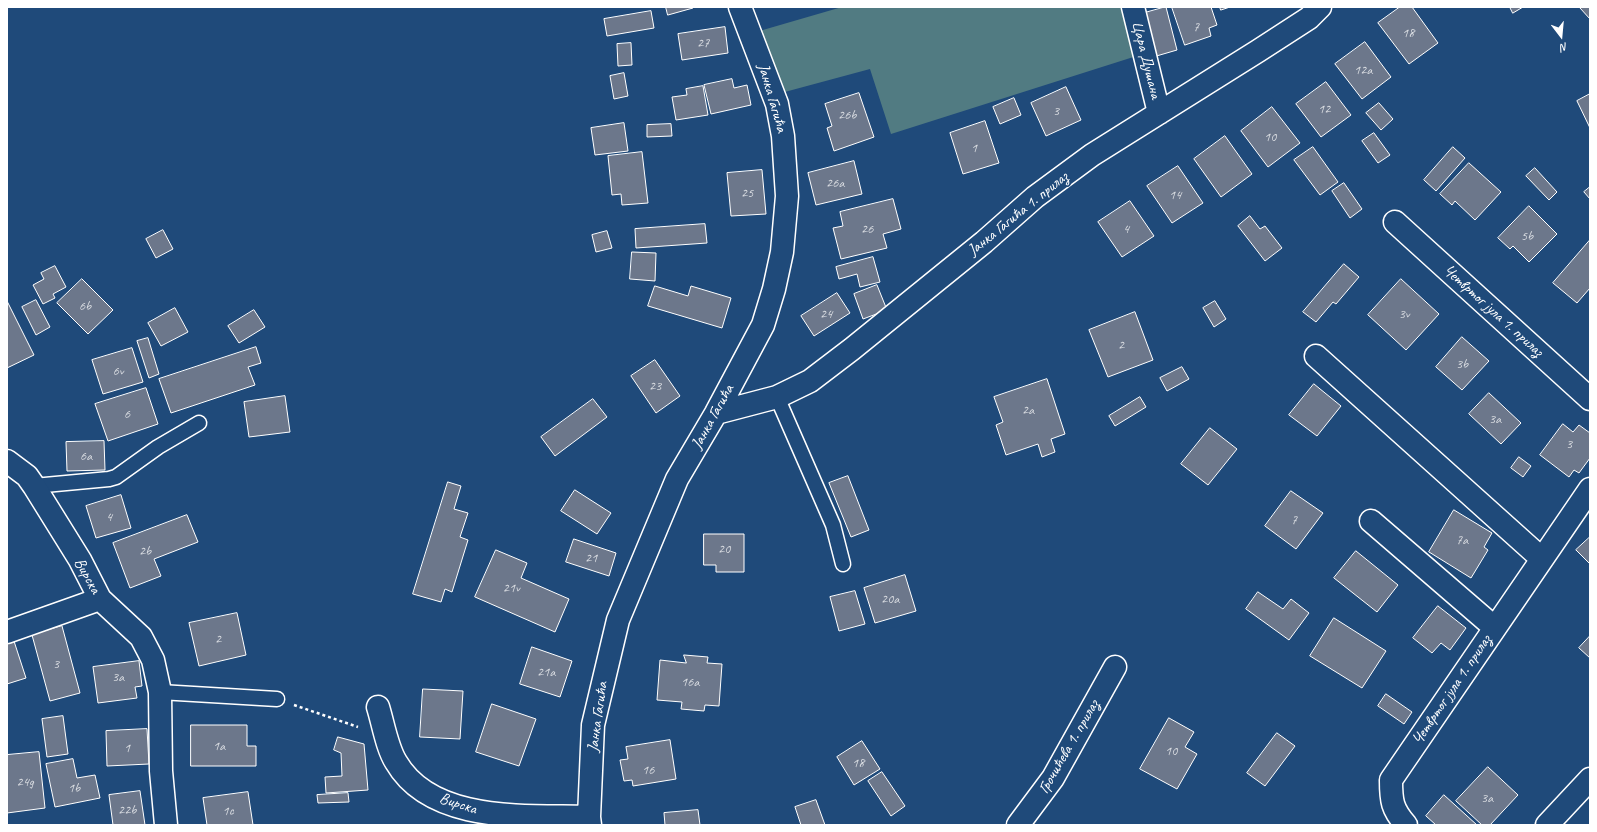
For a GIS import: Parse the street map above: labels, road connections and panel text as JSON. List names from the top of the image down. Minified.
{"streets":{"street":["Цара Душана","Јанка Гагића","Јанка Гагића 1. прилаз","Четвртог јула 1. прилаз","Вирска","Грочићева 1. прилаз"]},"crossings":[["Цара Душана","Јанка Гагића 1. прилаз"],["Јанка Гагића","Јанка Гагића 1. прилаз"],["Јанка Гагића","Вирска"]],"house_numbers":["7","18","27","12a","12","3","26b","10","1","26a","25","14","26","4","5b","6b","24","3v","2","3b","6v","23","2a","6","3a","3","6a","4","7","7a","20","2b","21","21v","20a","2","3","21a","3a","16a","1a","1","10","18","16","24g","1b","3a","22b","1c"],"north":"bottom"}
